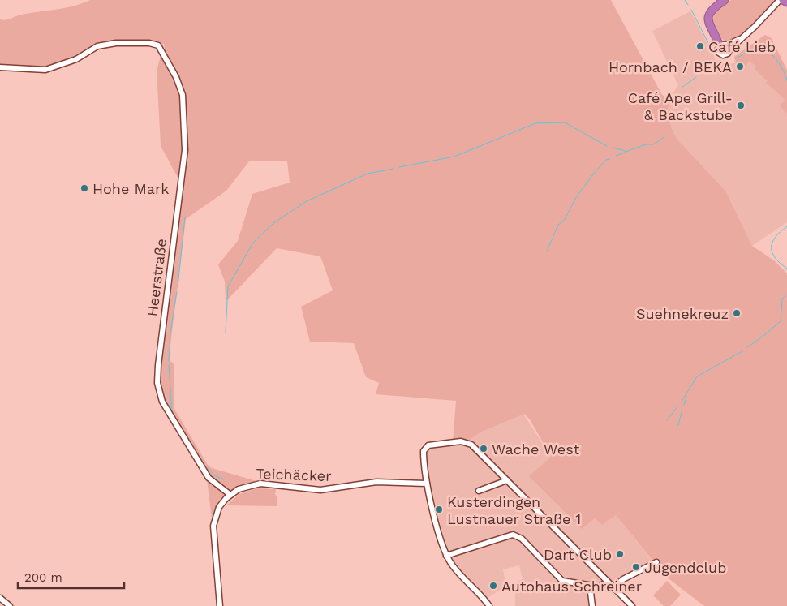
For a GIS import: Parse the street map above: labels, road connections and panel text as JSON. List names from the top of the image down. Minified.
{"streets":{"street":["Heerstraße","Teichäcker"]},"crossings":[["Heerstraße","Teichäcker"]],"places":["Café Lieb","Hornbach / BEKA","Café Ape Grill- & Backstube","Hohe Mark","Suehnekreuz","Wache West","Kusterdingen Lustnauer Straße 1","Dart Club","Jugendclub","Autohaus Schreiner"],"scale_bar":"200 m"}
